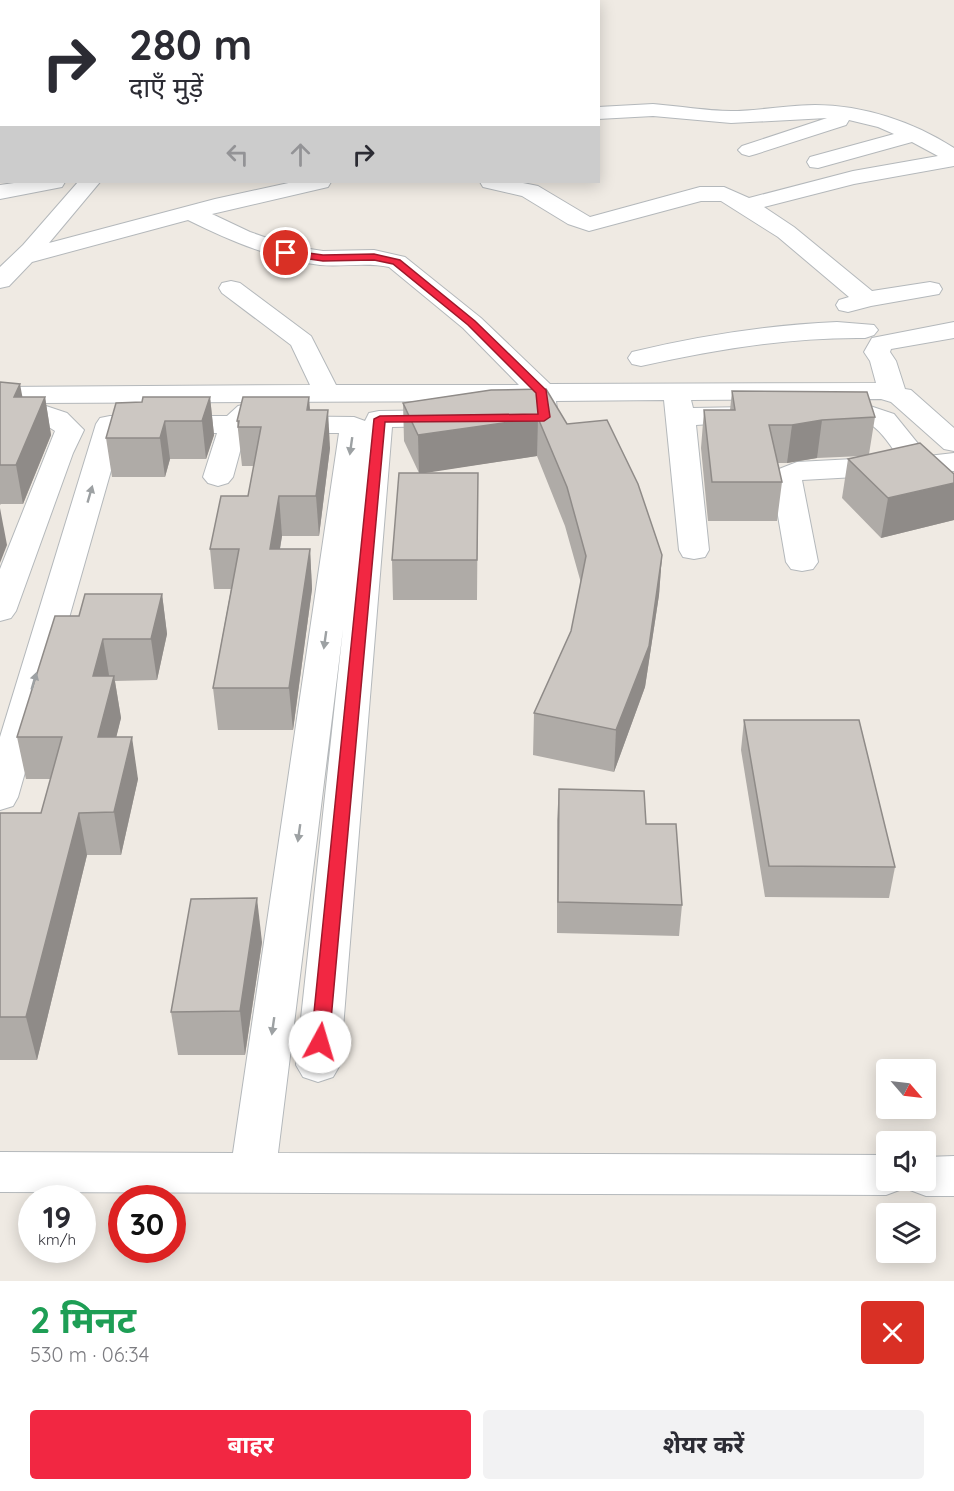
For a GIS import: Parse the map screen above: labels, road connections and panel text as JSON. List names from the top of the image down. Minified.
{"north":"bottom right","page":{"turn":["280 m","दाएँ मुड़ें"],"speed":"19 km/h","limit":"30","heading":["2 मिनट","530 m · 06:34"],"buttons":["बाहर","शेयर करें"]}}
